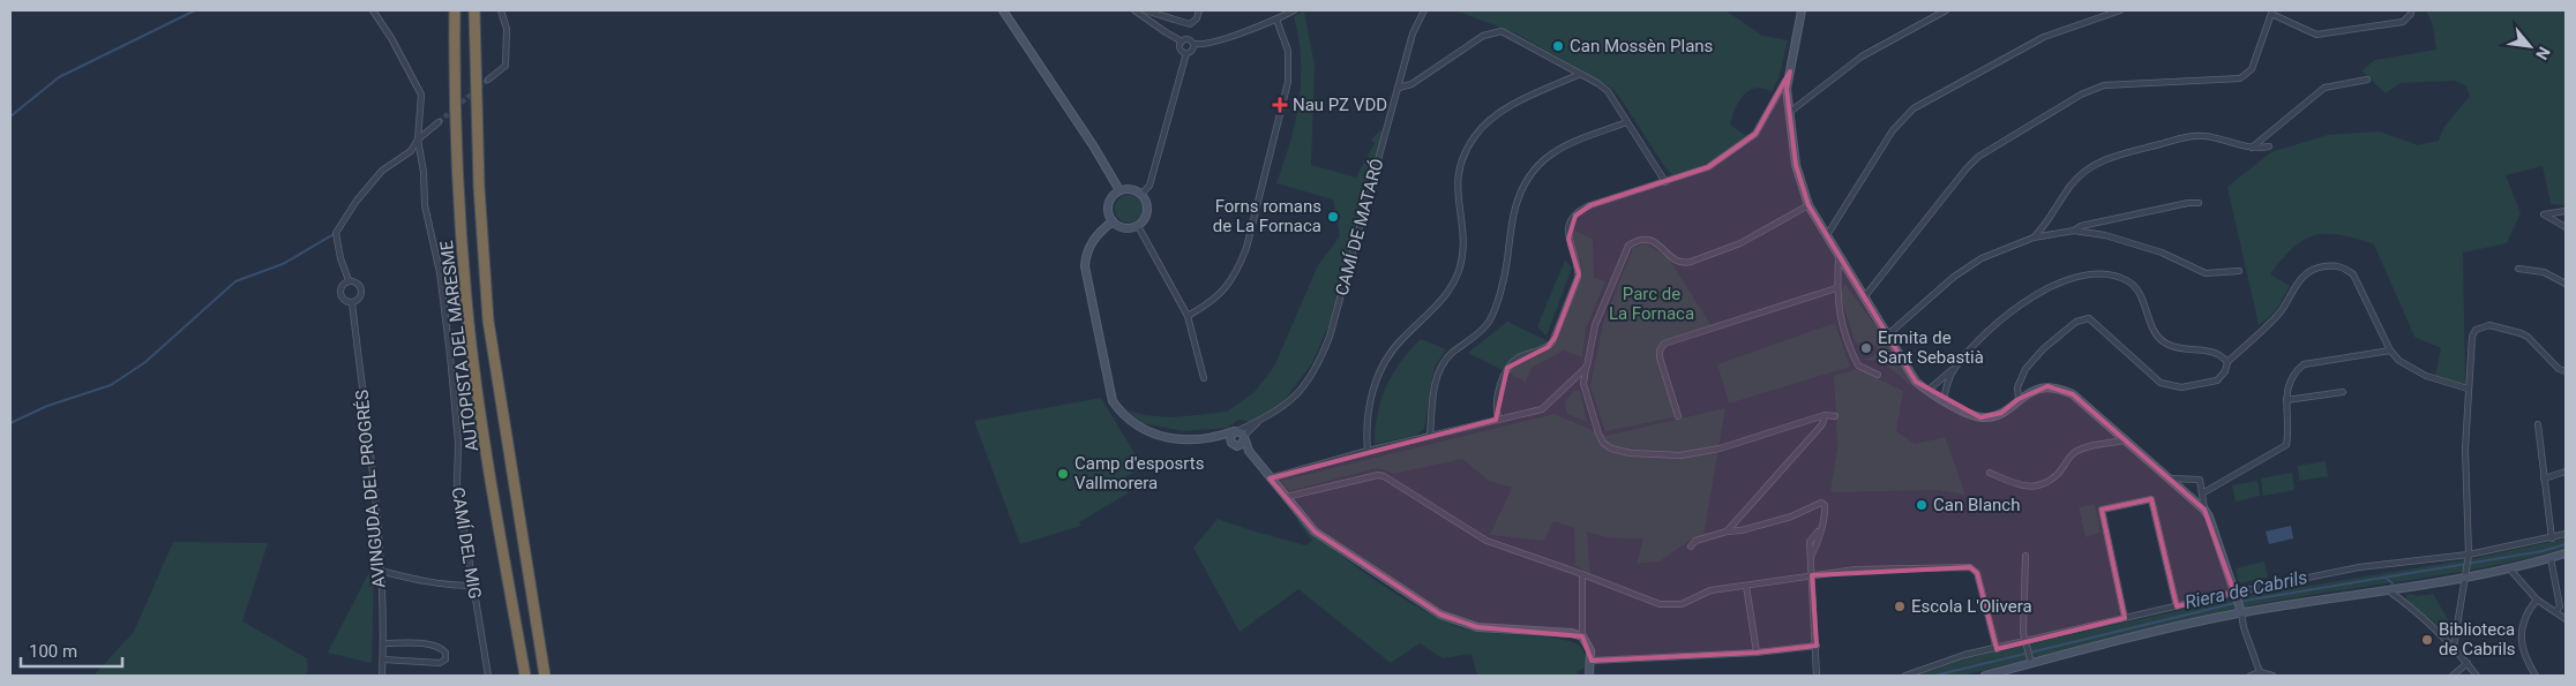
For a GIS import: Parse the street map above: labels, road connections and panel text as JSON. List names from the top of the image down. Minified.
{"streets":{"highway":["AUTOPISTA DEL MARESME"],"street":["CAMÍ DE MATARÓ","AVINGUDA DEL PROGRÉS","CAMÍ DEL MIG"]},"water":["Riera de Cabrils"],"parks":["Parc de La Fornaca"],"places":{"other":["Can Mossèn Plans","Forns romans de La Fornaca","Ermita de Sant Sebastià","Camp d'esposrts Vallmorera","Can Blanch","Escola L'Olivera","Biblioteca de Cabrils"],"health":["Nau PZ VDD"]},"scale_bar":"100 m","north":"bottom right"}
